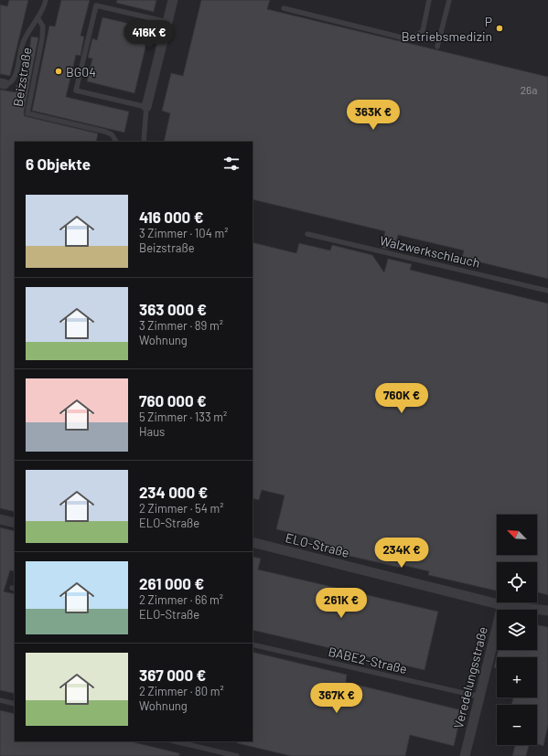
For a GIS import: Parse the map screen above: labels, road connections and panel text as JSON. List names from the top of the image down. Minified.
{"streets":{"street":["ELO-Straße","Veredelungsstraße"],"lane":["Beizstraße","Walzwerkschlauch","BABE2-Straße"]},"crossings":[["ELO-Straße","Veredelungsstraße"],["BABE2-Straße","Veredelungsstraße"]],"places":["P Betriebsmedizin","BG04"],"house_numbers":["26a"],"north":"top left","page":{"price":["416K €","363K €","760K €","234K €","261K €","367K €"],"heading":"6 Objekte","list":[{"name":"416 000 €","note":"3 Zimmer · 104 m² · Beizstraße"},{"name":"363 000 €","note":"3 Zimmer · 89 m² · Wohnung"},{"name":"760 000 €","note":"5 Zimmer · 133 m² · Haus"},{"name":"234 000 €","note":"2 Zimmer · 54 m² · ELO-Straße"},{"name":"261 000 €","note":"2 Zimmer · 66 m² · ELO-Straße"},{"name":"367 000 €","note":"2 Zimmer · 80 m² · Wohnung"}],"map_buttons":["+","−"]}}
